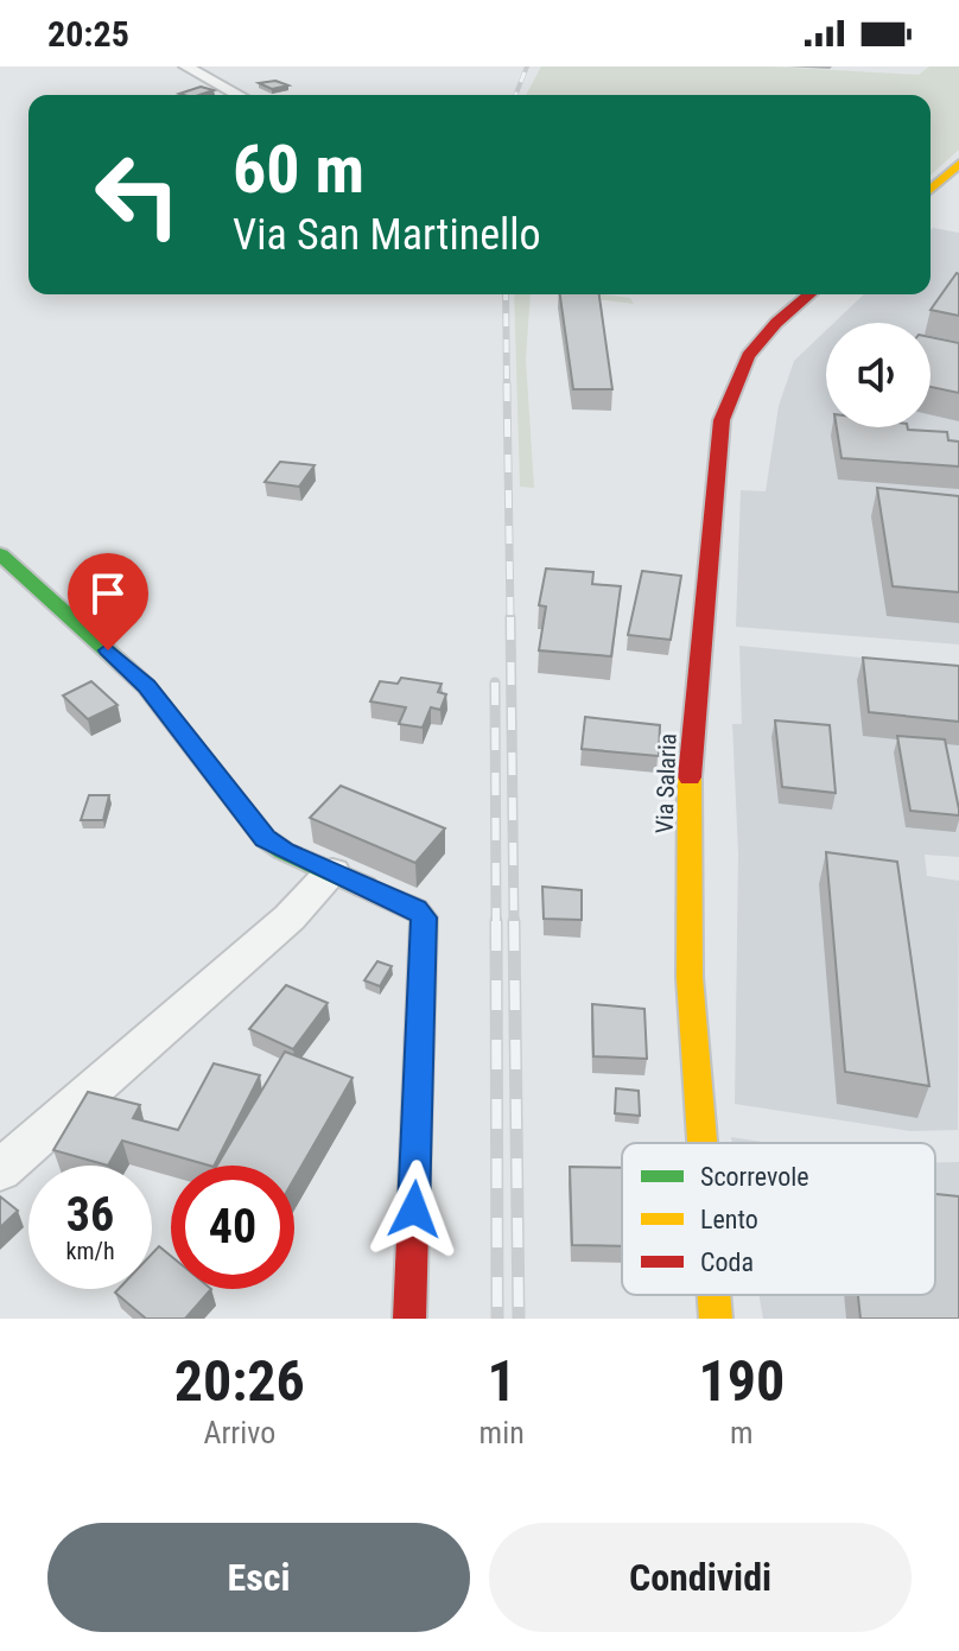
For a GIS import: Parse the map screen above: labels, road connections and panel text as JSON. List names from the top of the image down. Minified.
{"streets":{"main road":["Via Salaria"]},"legend":["Scorrevole","Lento","Coda"],"page":{"status":"20:25","turn":["60 m","Via San Martinello"],"speed":"36 km/h","limit":"40","eta":["20:26","Arrivo","1","min","190","m"],"buttons":["Esci","Condividi"]}}
